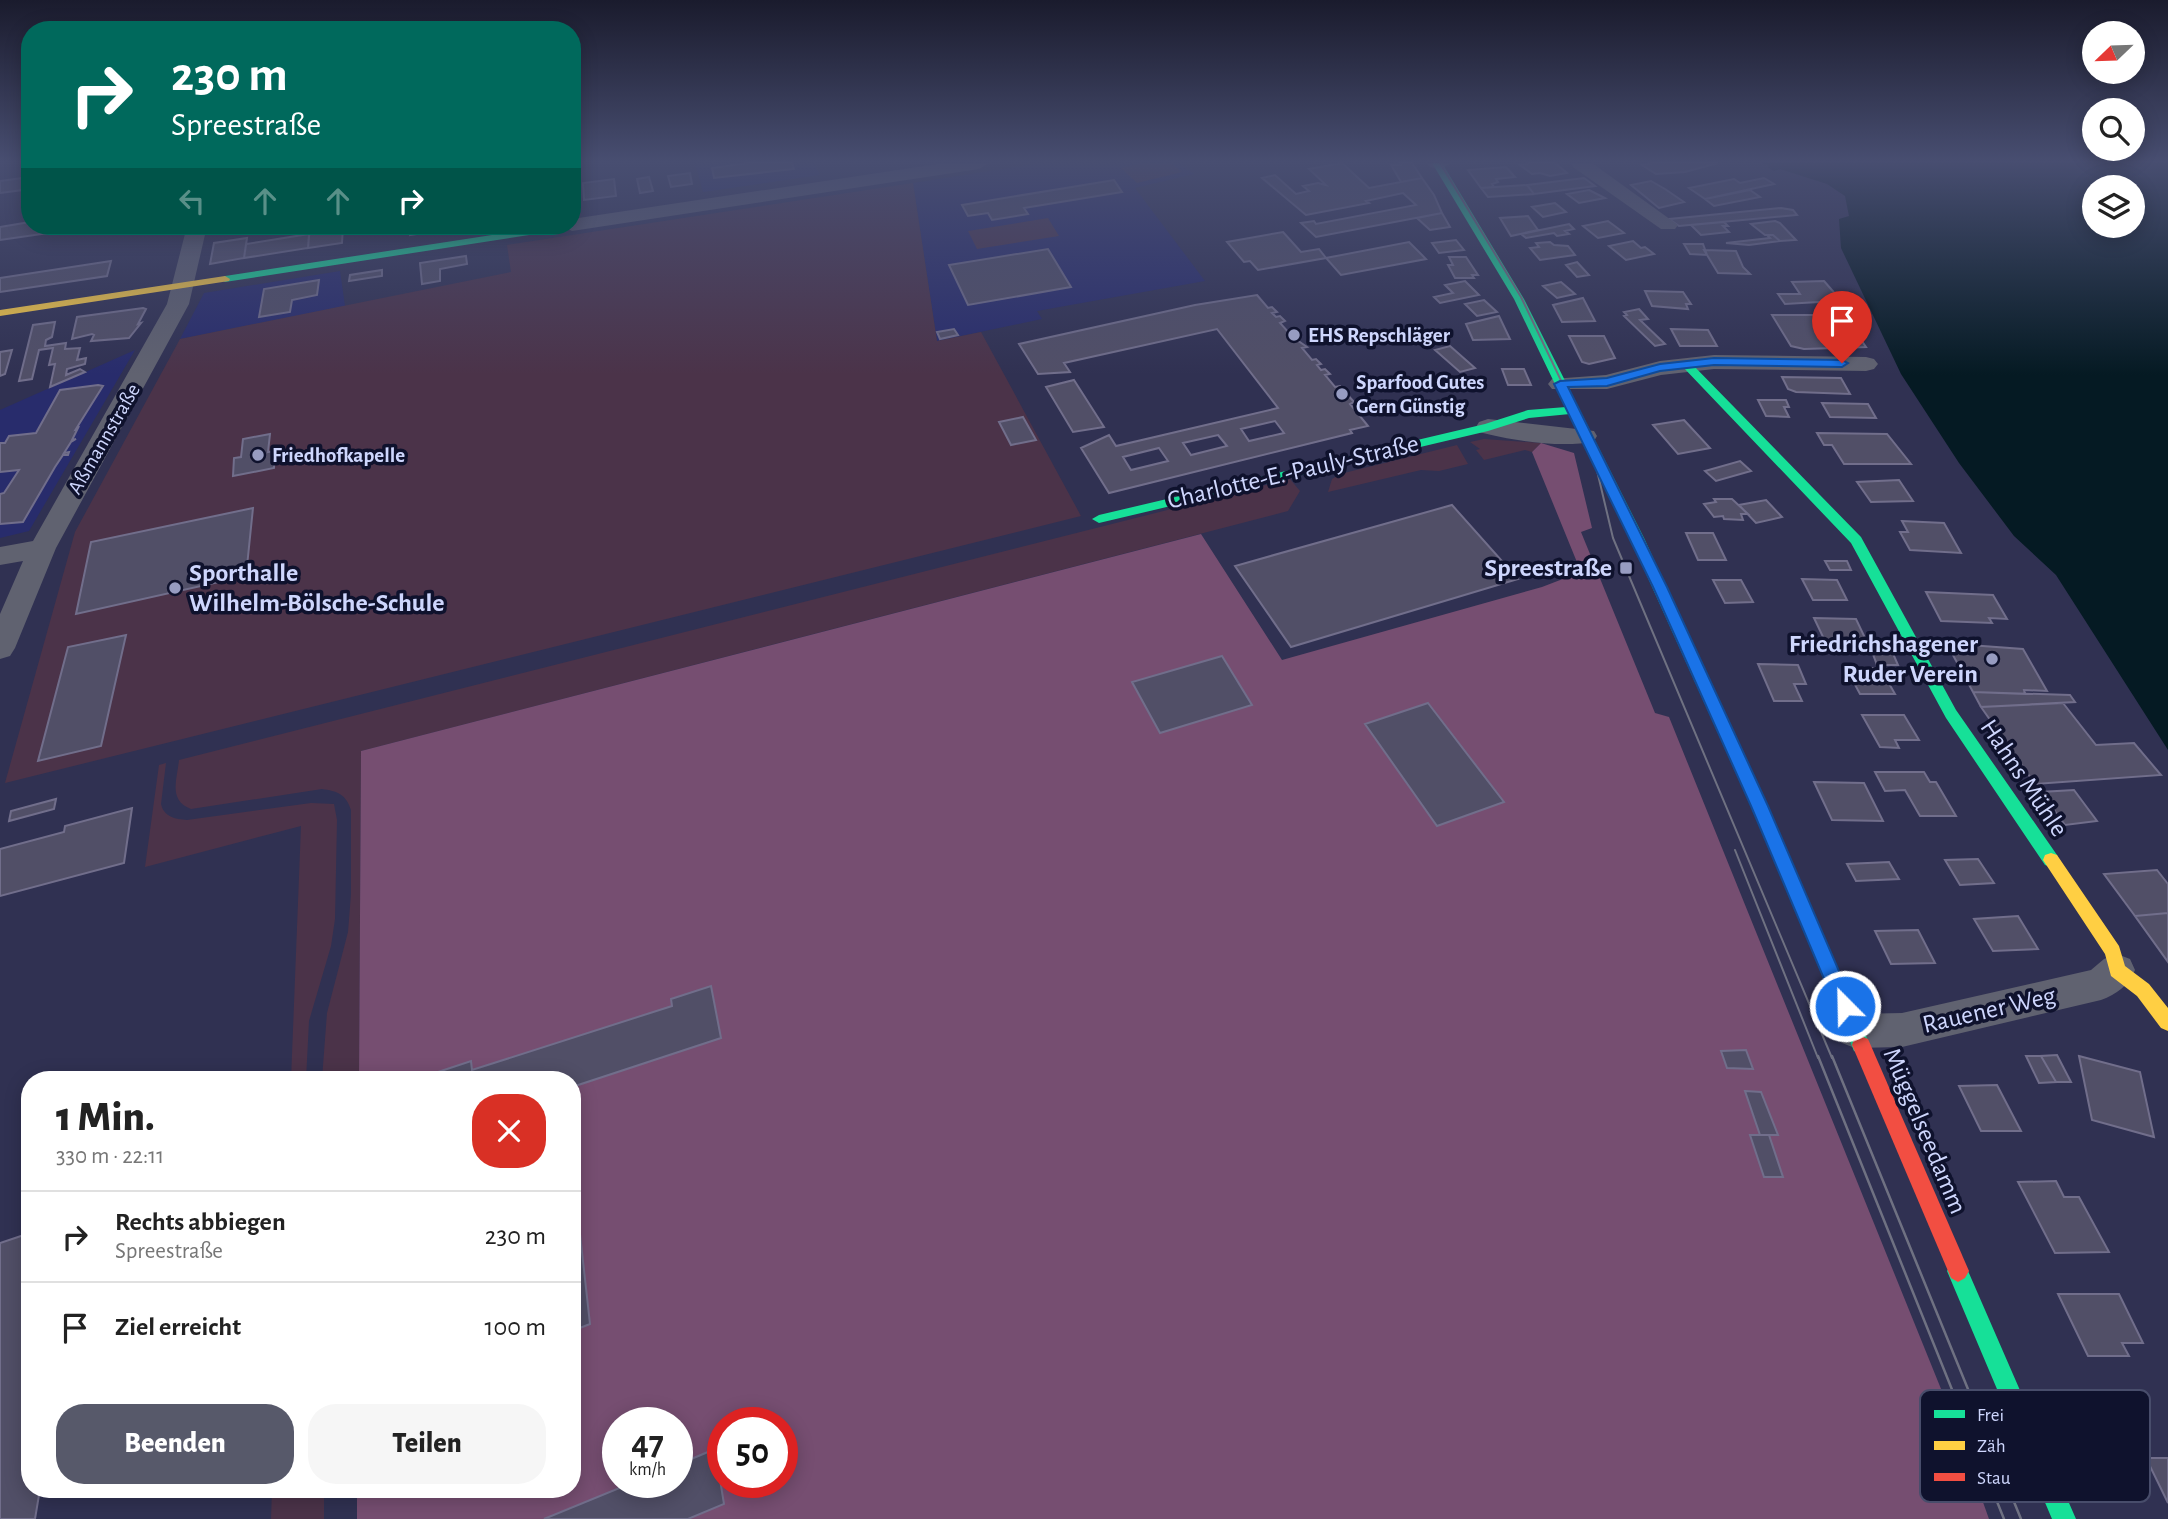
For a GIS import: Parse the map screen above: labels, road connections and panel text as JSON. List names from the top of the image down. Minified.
{"streets":{"street":["Aßmannstraße","Charlotte-E.-Pauly-Straße","Hahns Mühle","Rauener Weg","Müggelseedamm"]},"crossings":[["Charlotte-E.-Pauly-Straße","Müggelseedamm"],["Hahns Mühle","Rauener Weg"],["Rauener Weg","Müggelseedamm"]],"places":{"other":["EHS Repschläger","Sparfood Gutes Gern Günstig","Friedhofkapelle","Sporthalle Wilhelm-Bölsche-Schule","Friedrichshagener Ruder Verein"],"transit":["Spreestraße"]},"legend":["Frei","Zäh","Stau"],"north":"bottom left","page":{"turn":["230 m","Spreestraße"],"heading":["1 Min.","330 m · 22:11"],"list":[{"name":"Rechts abbiegen","note":"Spreestraße","value":"230 m"},{"name":"Ziel erreicht","value":"100 m"}],"buttons":["Beenden","Teilen"],"speed":"47 km/h","limit":"50"}}
